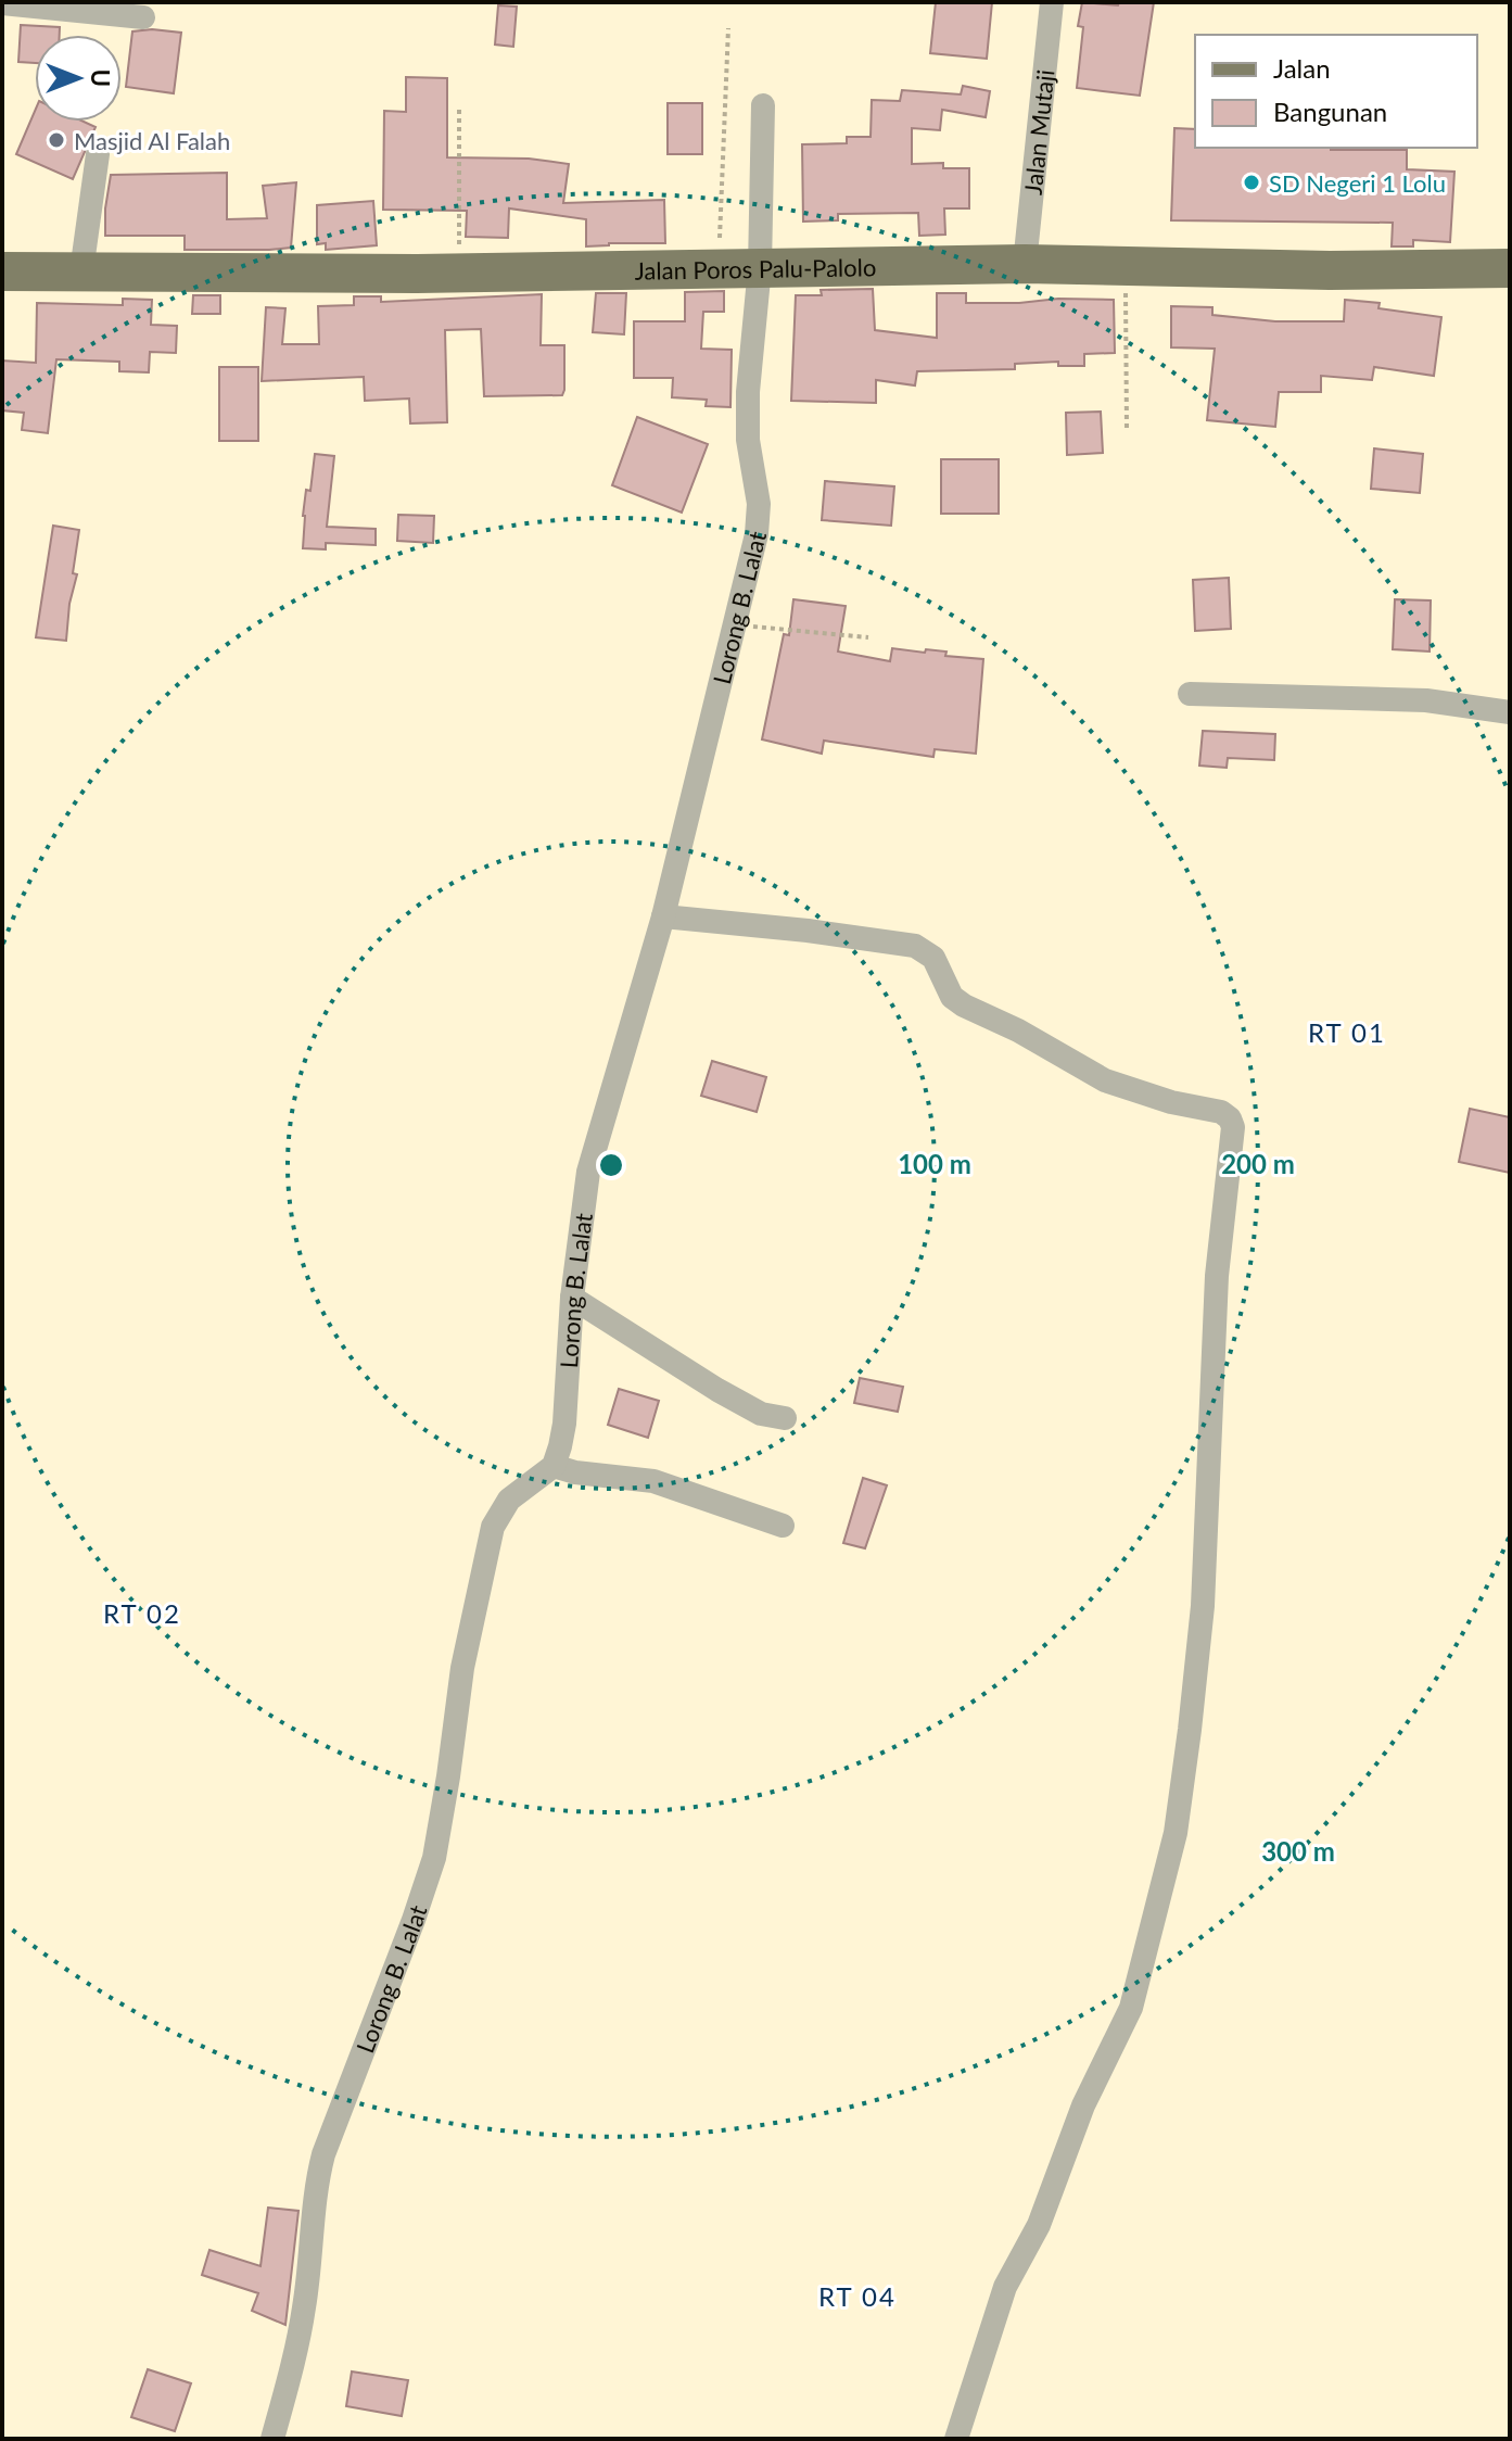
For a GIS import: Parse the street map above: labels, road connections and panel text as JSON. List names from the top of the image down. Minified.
{"streets":{"main road":["Jalan Poros Palu-Palolo"],"street":["Jalan Mutaji","Lorong B. Lalat"]},"crossings":[["Jalan Mutaji","Jalan Poros Palu-Palolo"],["Jalan Poros Palu-Palolo","Lorong B. Lalat"]],"districts":["RT 01","RT 02","RT 04"],"places":["Masjid Al Falah","SD Negeri 1 Lolu"],"legend":["Jalan","Bangunan"],"north":"right","rings":["100 m","200 m","300 m"]}
